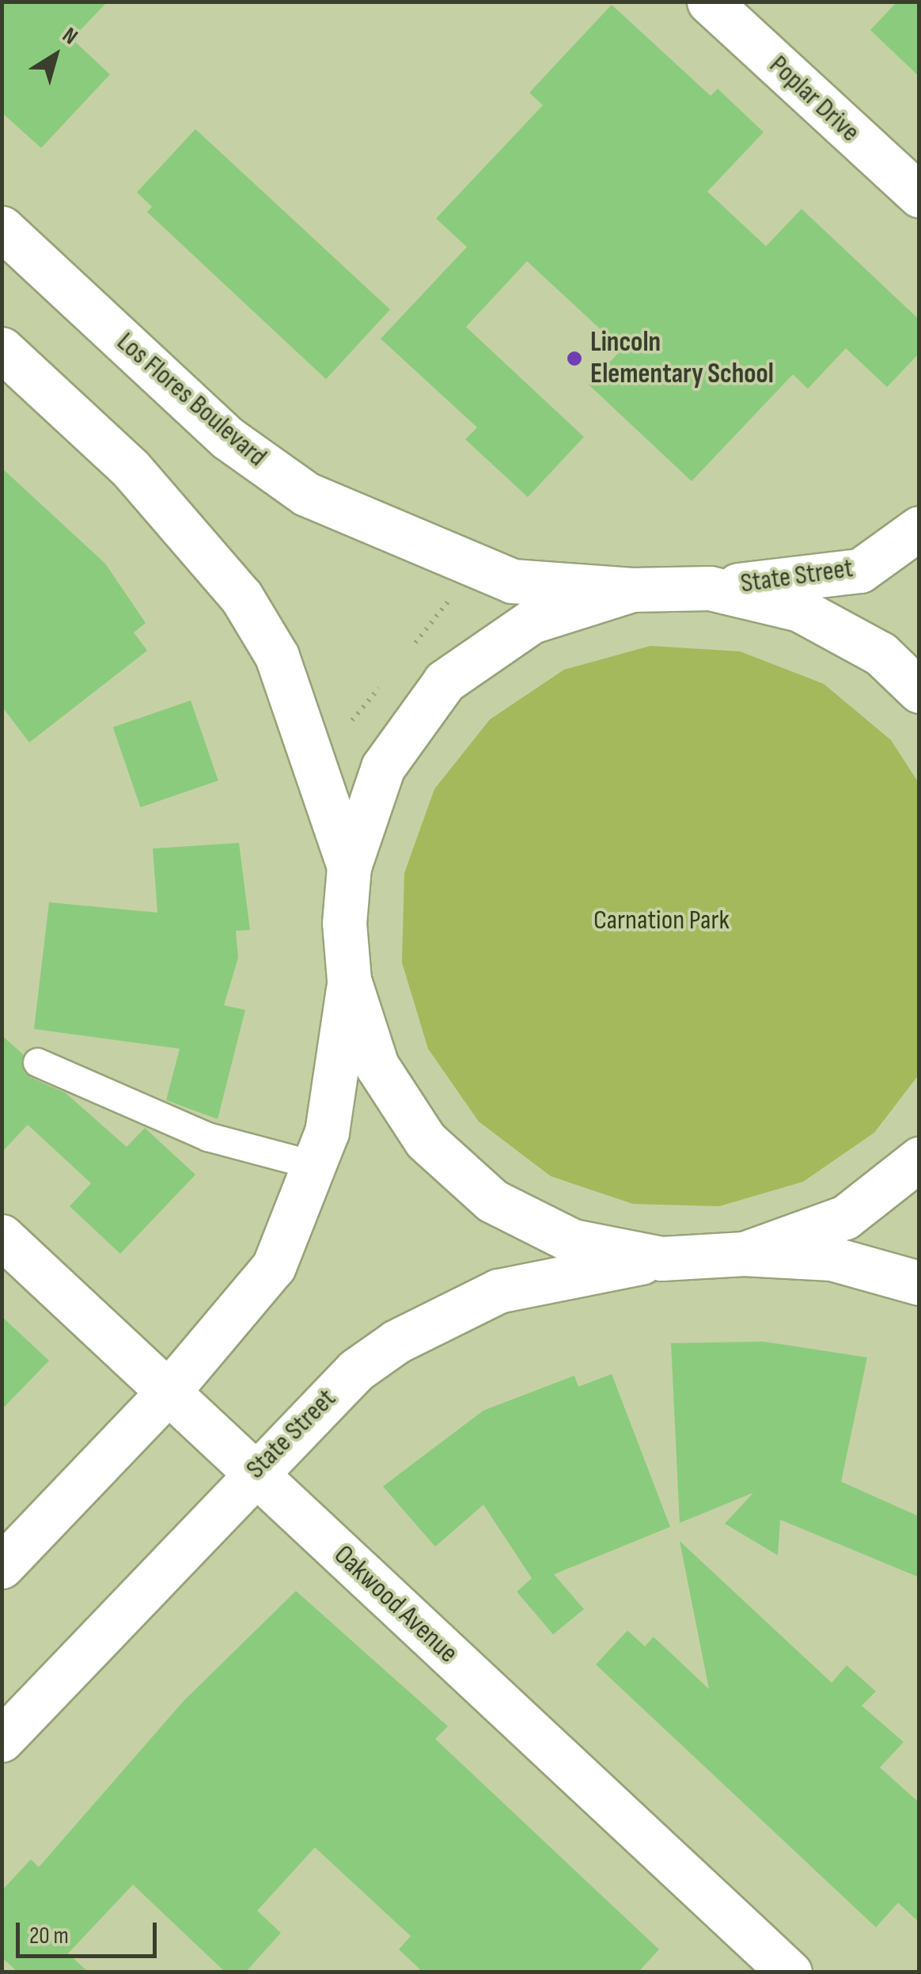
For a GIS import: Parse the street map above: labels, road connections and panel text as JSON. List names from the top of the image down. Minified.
{"streets":{"main road":["Poplar Drive","Los Flores Boulevard","State Street","Oakwood Avenue"]},"crossings":[["State Street","Oakwood Avenue"]],"parks":["Carnation Park"],"places":["Lincoln Elementary School"],"scale_bar":"20 m","north":"top right"}
